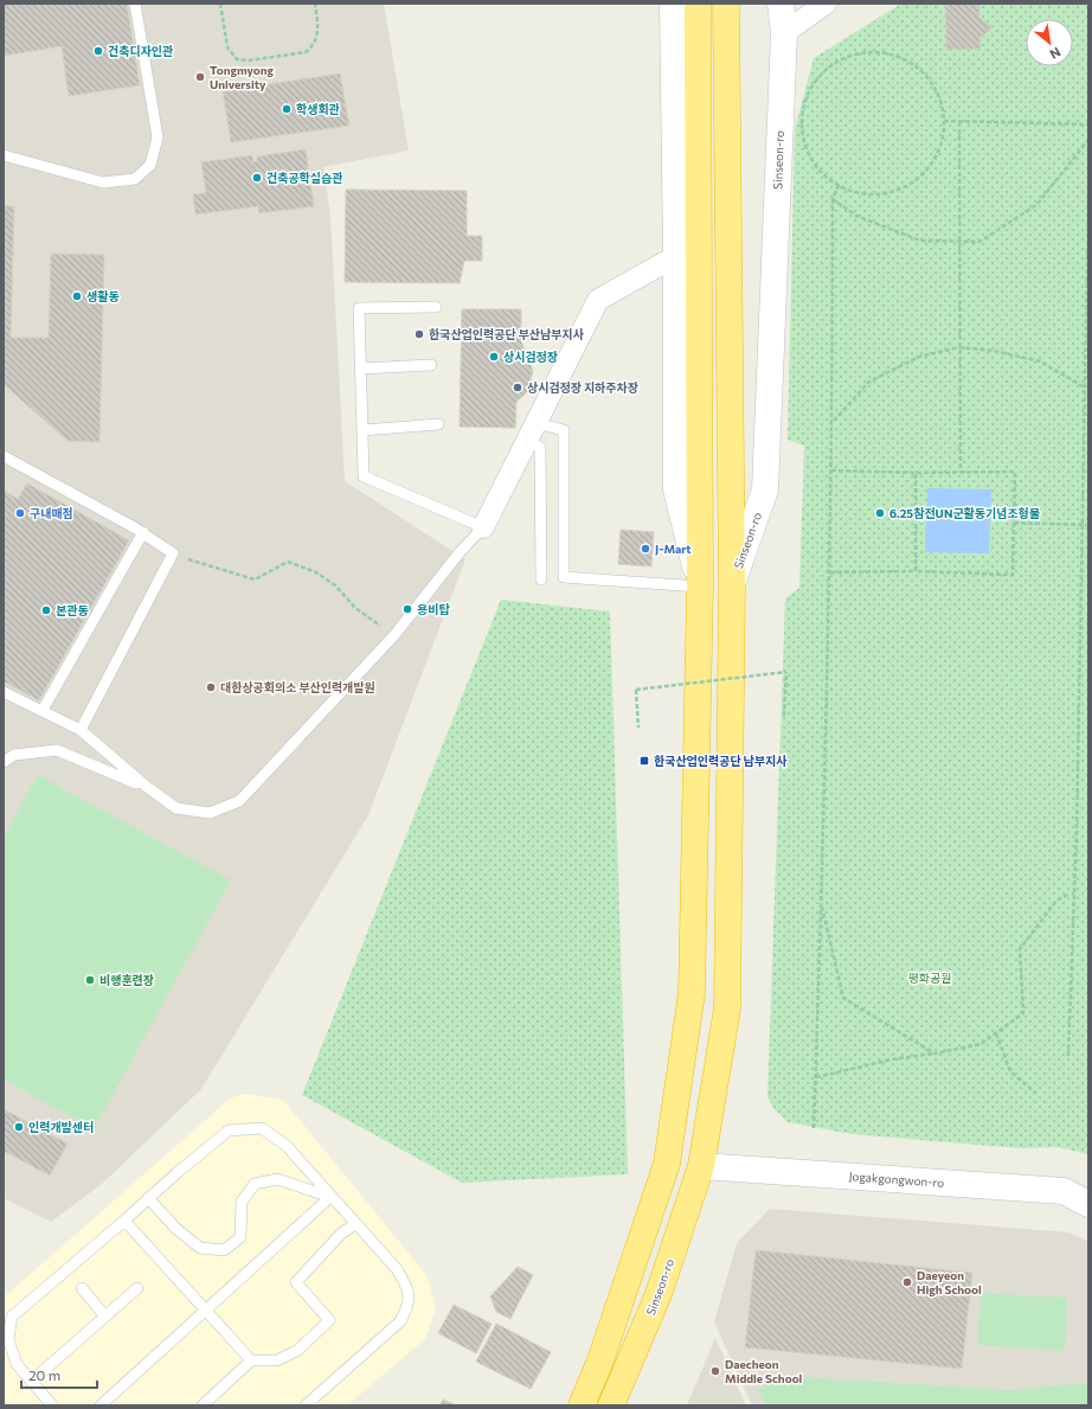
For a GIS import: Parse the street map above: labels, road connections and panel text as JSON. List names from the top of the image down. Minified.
{"streets":{"highway":["Sinseon-ro"],"main road":["Jogakgongwon-ro"]},"crossings":[["Sinseon-ro","Jogakgongwon-ro"]],"parks":["평화공원"],"places":{"other":["건축디자인관","Tongmyong University","학생회관","건축공학실습관","생활동","한국산업인력공단 부산남부지사","상시검정장","상시검정장 지하주차장","구내매점","6.25참전UN군활동기념조형물","J-Mart","용비탑","본관동","대한상공회의소 부산인력개발원","비행훈련장","인력개발센터","Daeyeon High School","Daecheon Middle School"],"transit":["한국산업인력공단 남부지사"]},"scale_bar":"20 m","north":"bottom right"}
